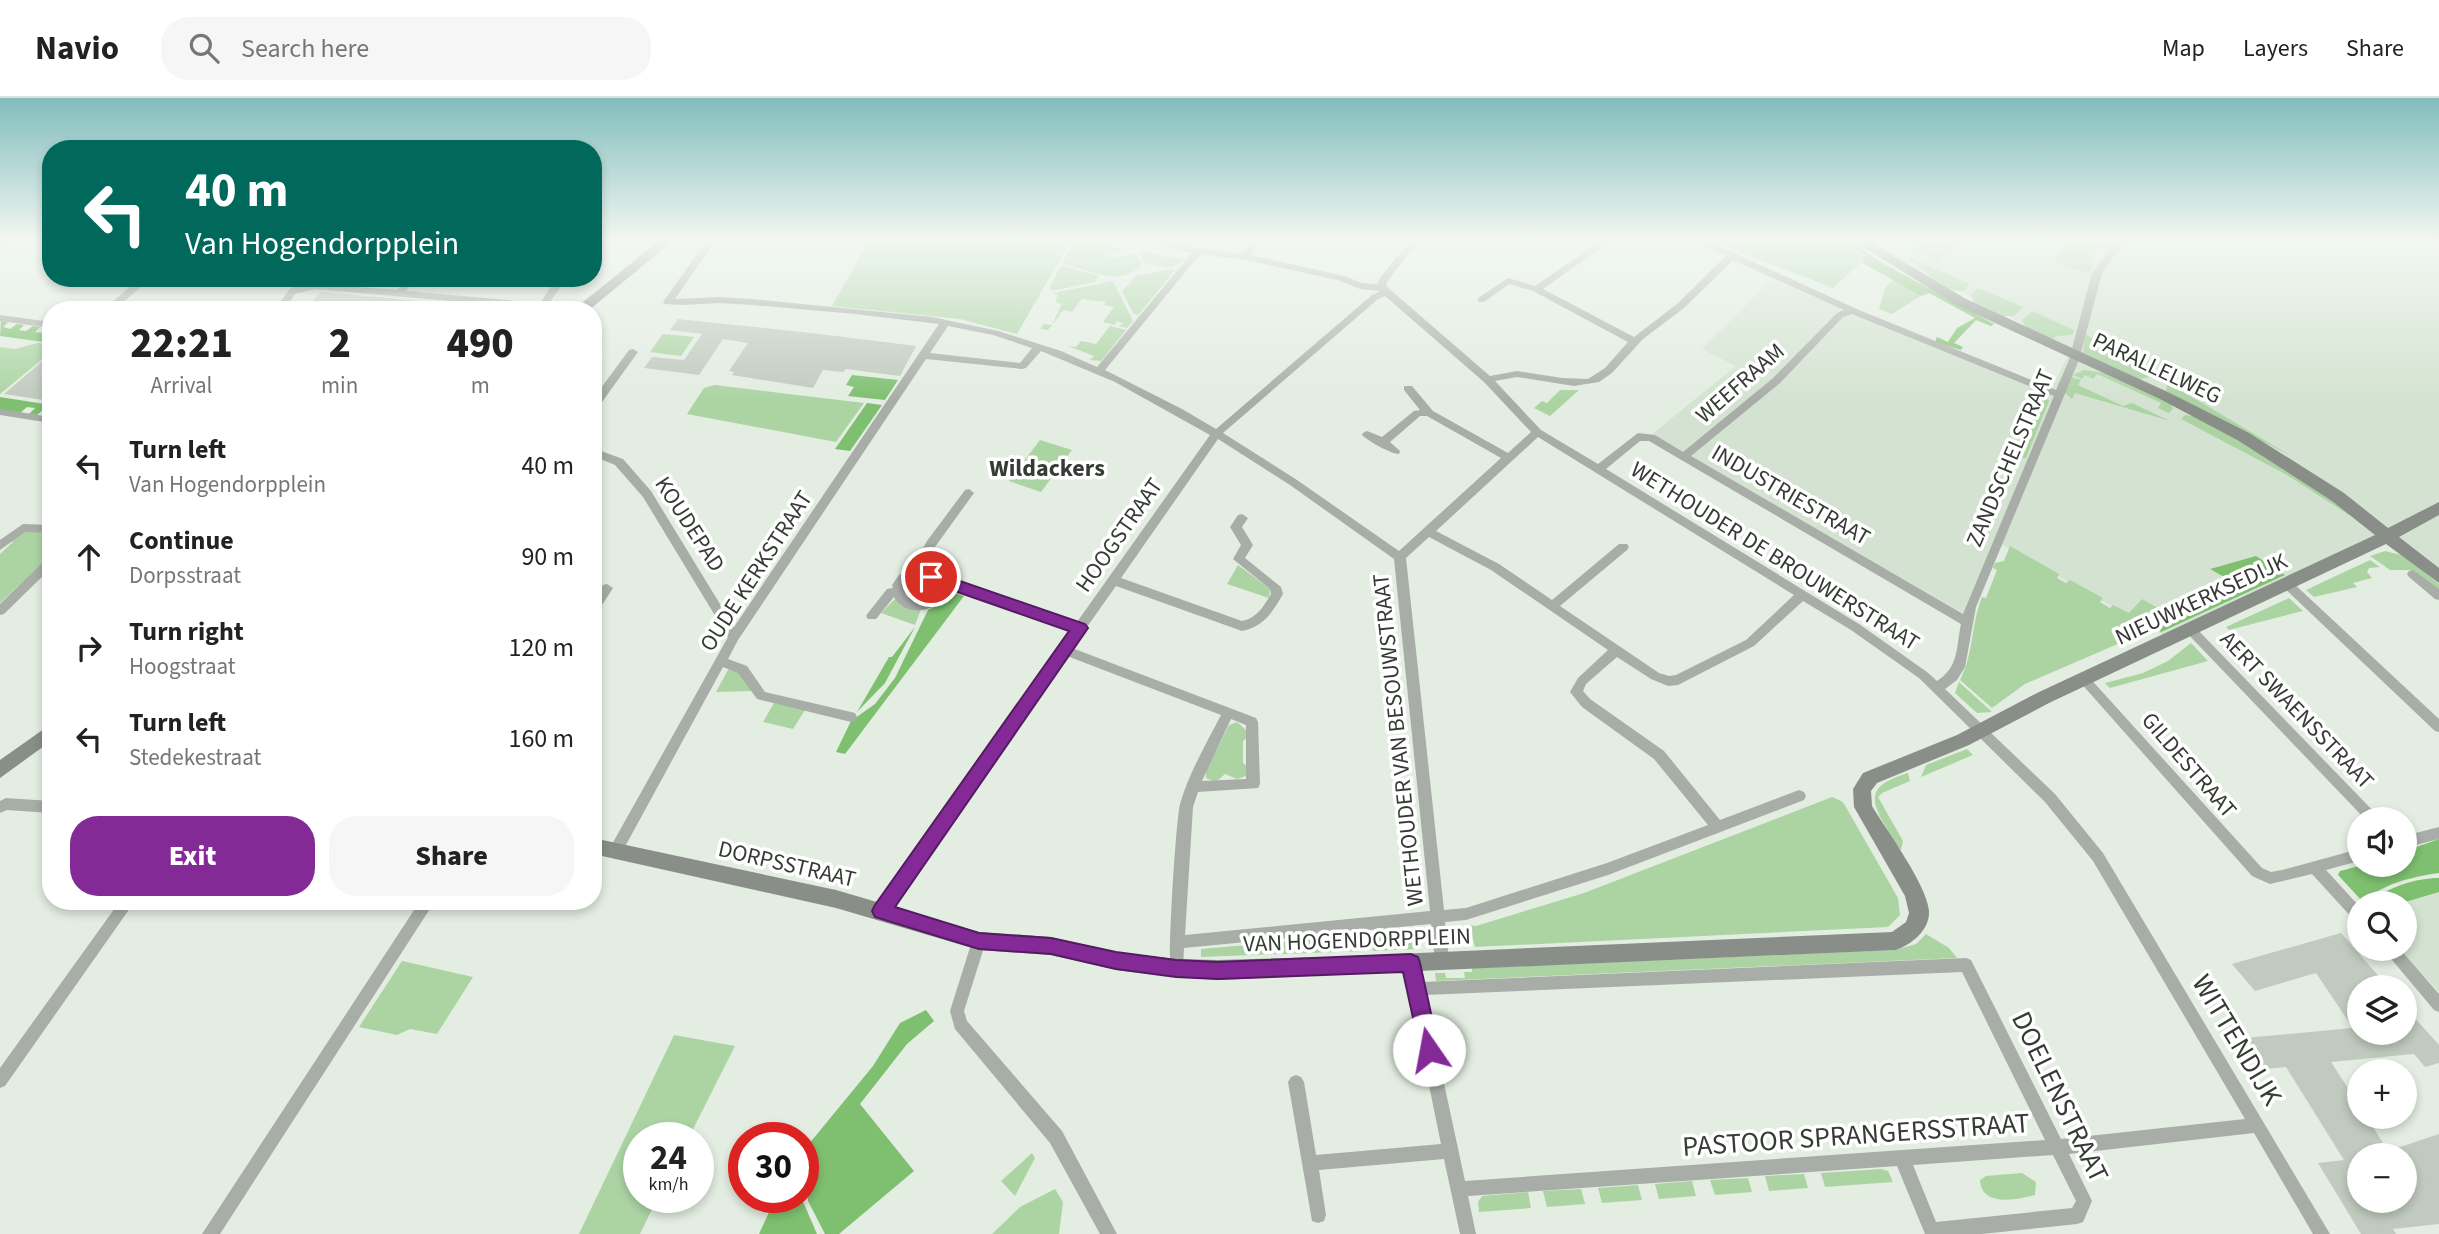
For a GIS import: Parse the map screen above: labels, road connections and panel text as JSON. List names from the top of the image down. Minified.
{"streets":{"street":["PARALLELWEG","WEEFRAAM","ZANDSCHELSTRAAT","INDUSTRIESTRAAT","KOUDEPAD","HOOGSTRAAT","WETHOUDER DE BROUWERSTRAAT","OUDE KERKSTRAAT","NIEUWKERKSEDIJK","AERT SWAENSSTRAAT","WETHOUDER VAN BESOUWSTRAAT","GILDESTRAAT","DORPSSTRAAT","VAN HOGENDORPPLEIN","WITTENDIJK","DOELENSTRAAT","PASTOOR SPRANGERSSTRAAT"]},"crossings":[["PARALLELWEG","ZANDSCHELSTRAAT"],["PARALLELWEG","NIEUWKERKSEDIJK"],["WEEFRAAM","INDUSTRIESTRAAT"],["ZANDSCHELSTRAAT","INDUSTRIESTRAAT"],["ZANDSCHELSTRAAT","WETHOUDER DE BROUWERSTRAAT"],["INDUSTRIESTRAAT","WETHOUDER DE BROUWERSTRAAT"],["KOUDEPAD","OUDE KERKSTRAAT"],["HOOGSTRAAT","DORPSSTRAAT"],["WETHOUDER DE BROUWERSTRAAT","NIEUWKERKSEDIJK"],["WETHOUDER DE BROUWERSTRAAT","VAN HOGENDORPPLEIN"],["WETHOUDER DE BROUWERSTRAAT","WITTENDIJK"],["OUDE KERKSTRAAT","DORPSSTRAAT"],["NIEUWKERKSEDIJK","AERT SWAENSSTRAAT"],["NIEUWKERKSEDIJK","GILDESTRAAT"],["NIEUWKERKSEDIJK","VAN HOGENDORPPLEIN"],["NIEUWKERKSEDIJK","WITTENDIJK"],["WETHOUDER VAN BESOUWSTRAAT","VAN HOGENDORPPLEIN"],["DORPSSTRAAT","VAN HOGENDORPPLEIN"],["VAN HOGENDORPPLEIN","WITTENDIJK"],["WITTENDIJK","PASTOOR SPRANGERSSTRAAT"],["DOELENSTRAAT","PASTOOR SPRANGERSSTRAAT"]],"districts":["Wildackers"],"page":{"header":"Navio","search":"Search here","nav":["Map","Layers","Share"],"turn":["40 m","Van Hogendorpplein"],"eta":["22:21","Arrival","2","min","490","m"],"list":[{"name":"Turn left","note":"Van Hogendorpplein","value":"40 m"},{"name":"Continue","note":"Dorpsstraat","value":"90 m"},{"name":"Turn right","note":"Hoogstraat","value":"120 m"},{"name":"Turn left","note":"Stedekestraat","value":"160 m"}],"buttons":["Exit","Share"],"map_buttons":["+","−"],"speed":"24 km/h","limit":"30"}}
